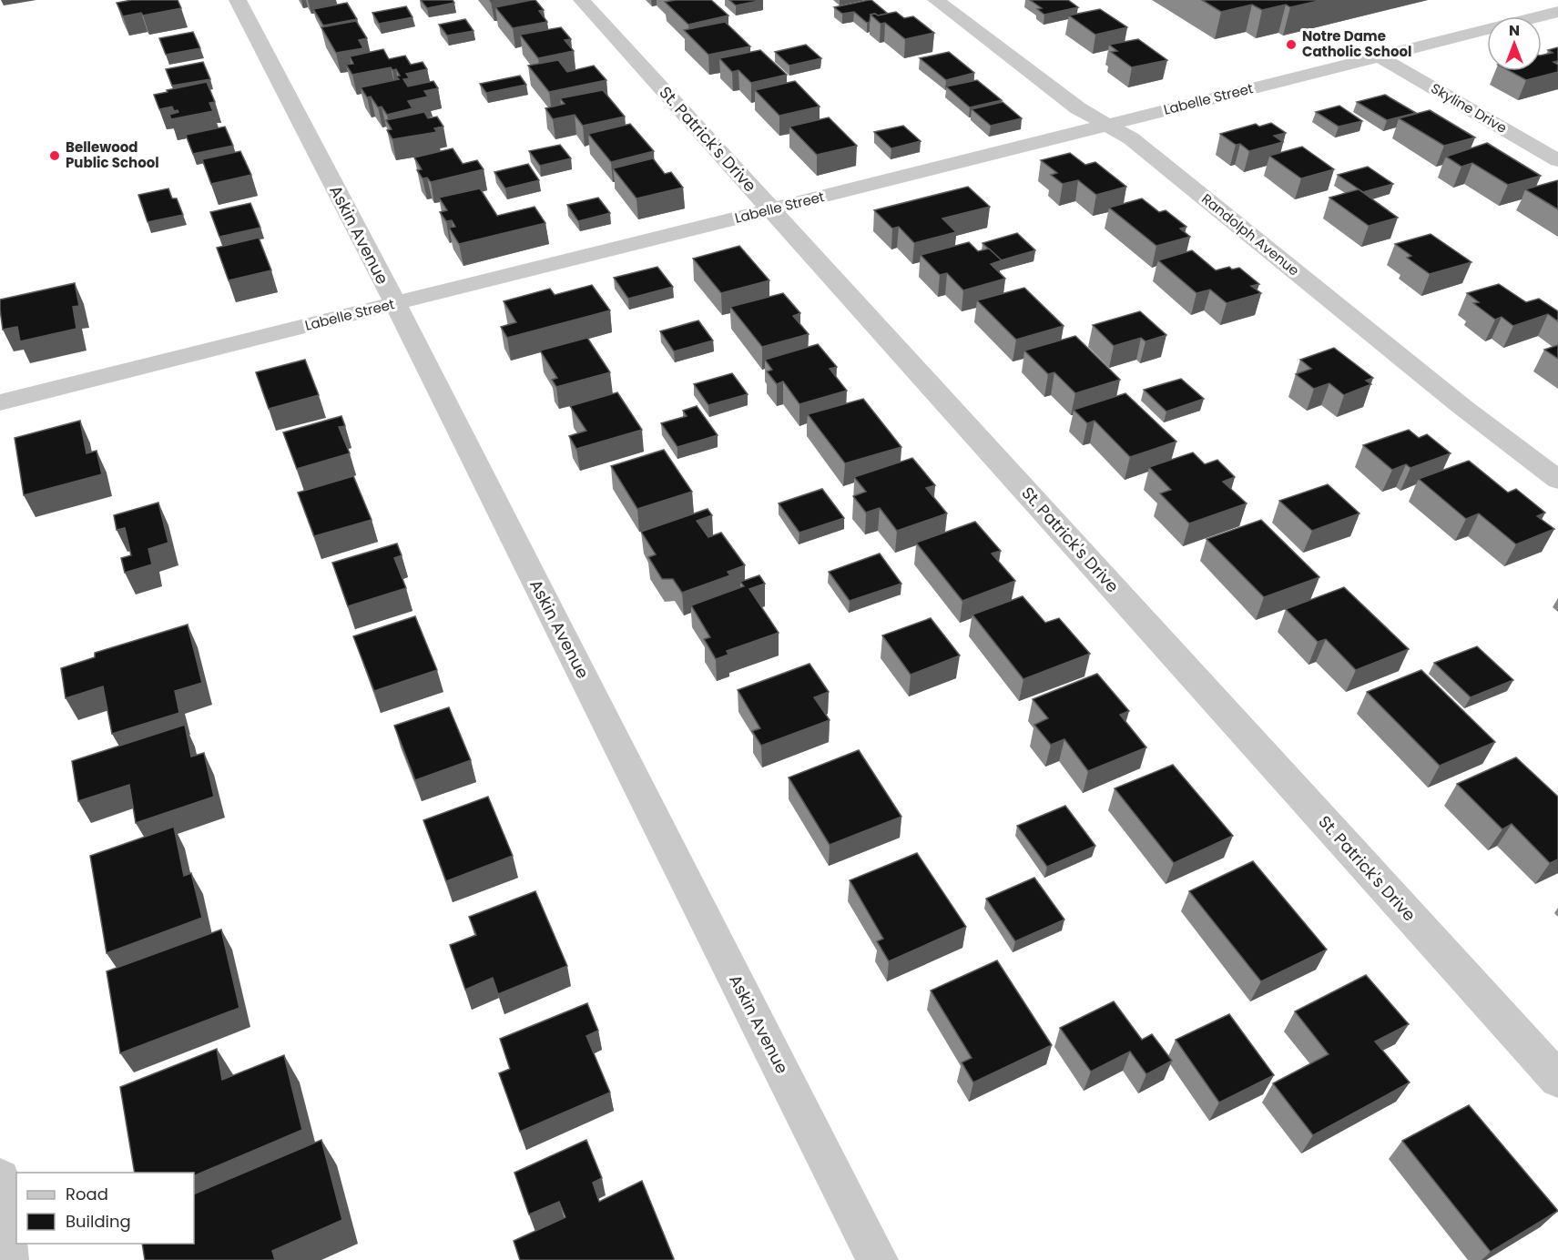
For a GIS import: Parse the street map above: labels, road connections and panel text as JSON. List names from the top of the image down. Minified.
{"streets":{"street":["Labelle Street","Skyline Drive","St. Patrick's Drive","Askin Avenue","Randolph Avenue"]},"crossings":[["Labelle Street","Skyline Drive"],["Labelle Street","St. Patrick's Drive"],["Labelle Street","Askin Avenue"],["Labelle Street","Randolph Avenue"]],"places":["Notre Dame Catholic School","Bellewood Public School"],"legend":["Road","Building"],"north":"top"}
